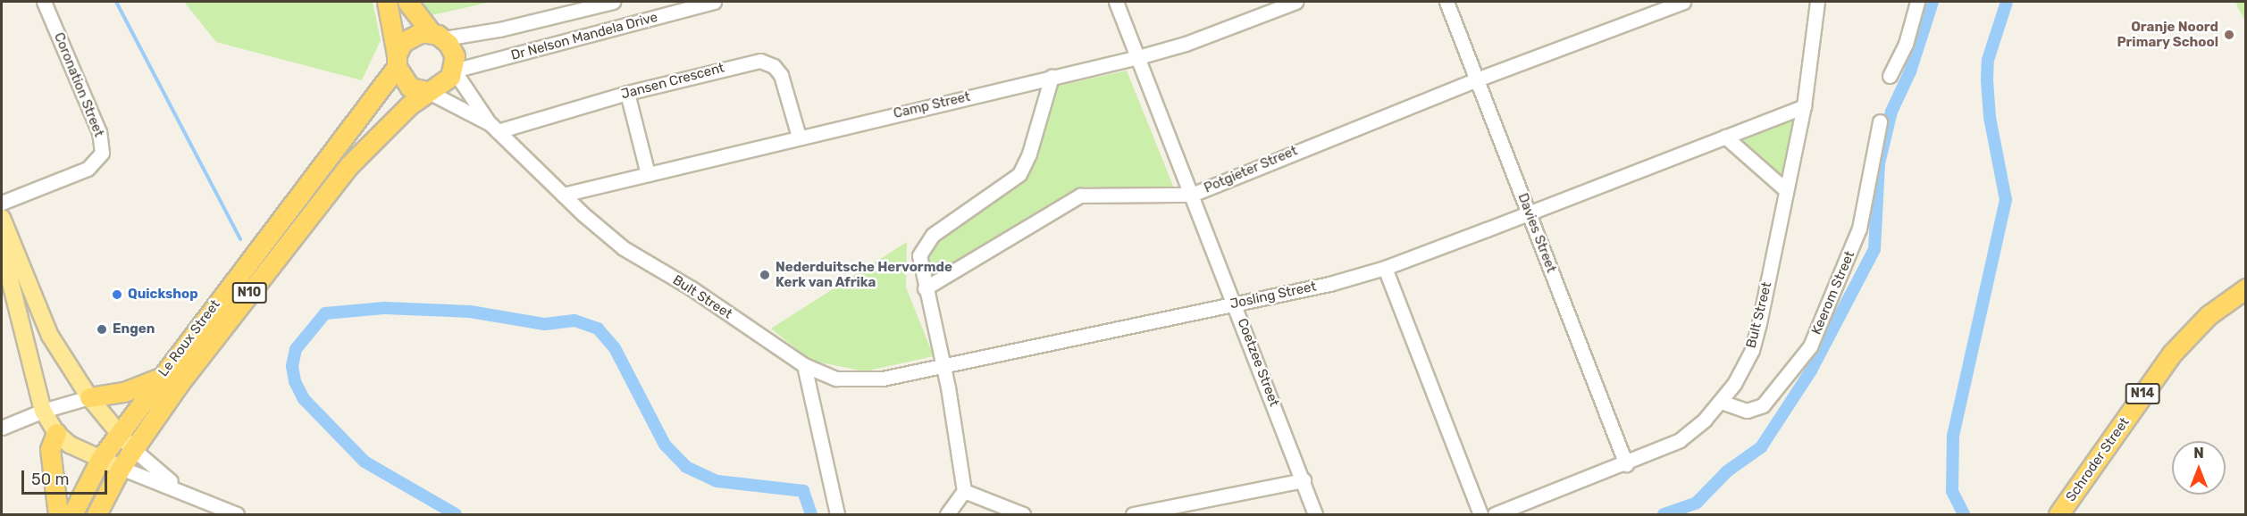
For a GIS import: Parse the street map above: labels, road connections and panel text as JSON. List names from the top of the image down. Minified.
{"streets":{"highway":["N10","Le Roux Street","N14","Schroder Street"],"street":["Dr Nelson Mandela Drive","Jansen Crescent","Coronation Street","Camp Street","Potgieter Street","Davies Street","Keerom Street","Josling Street","Bult Street","Coetzee Street"]},"crossings":[["Dr Nelson Mandela Drive","N10"],["Dr Nelson Mandela Drive","Bult Street"],["Dr Nelson Mandela Drive","Le Roux Street"],["Jansen Crescent","Camp Street"],["Jansen Crescent","Bult Street"],["Camp Street","Bult Street"],["Camp Street","Coetzee Street"],["Potgieter Street","Davies Street"],["Potgieter Street","Coetzee Street"],["Davies Street","Josling Street"],["Davies Street","Bult Street"],["N10","Bult Street"],["N10","Le Roux Street"],["Keerom Street","Bult Street"],["Josling Street","Bult Street"],["Josling Street","Coetzee Street"],["Bult Street","Le Roux Street"]],"places":["Oranje Noord Primary School","Nederduitsche Hervormde Kerk van Afrika","Quickshop","Engen"],"scale_bar":"50 m","north":"top"}
